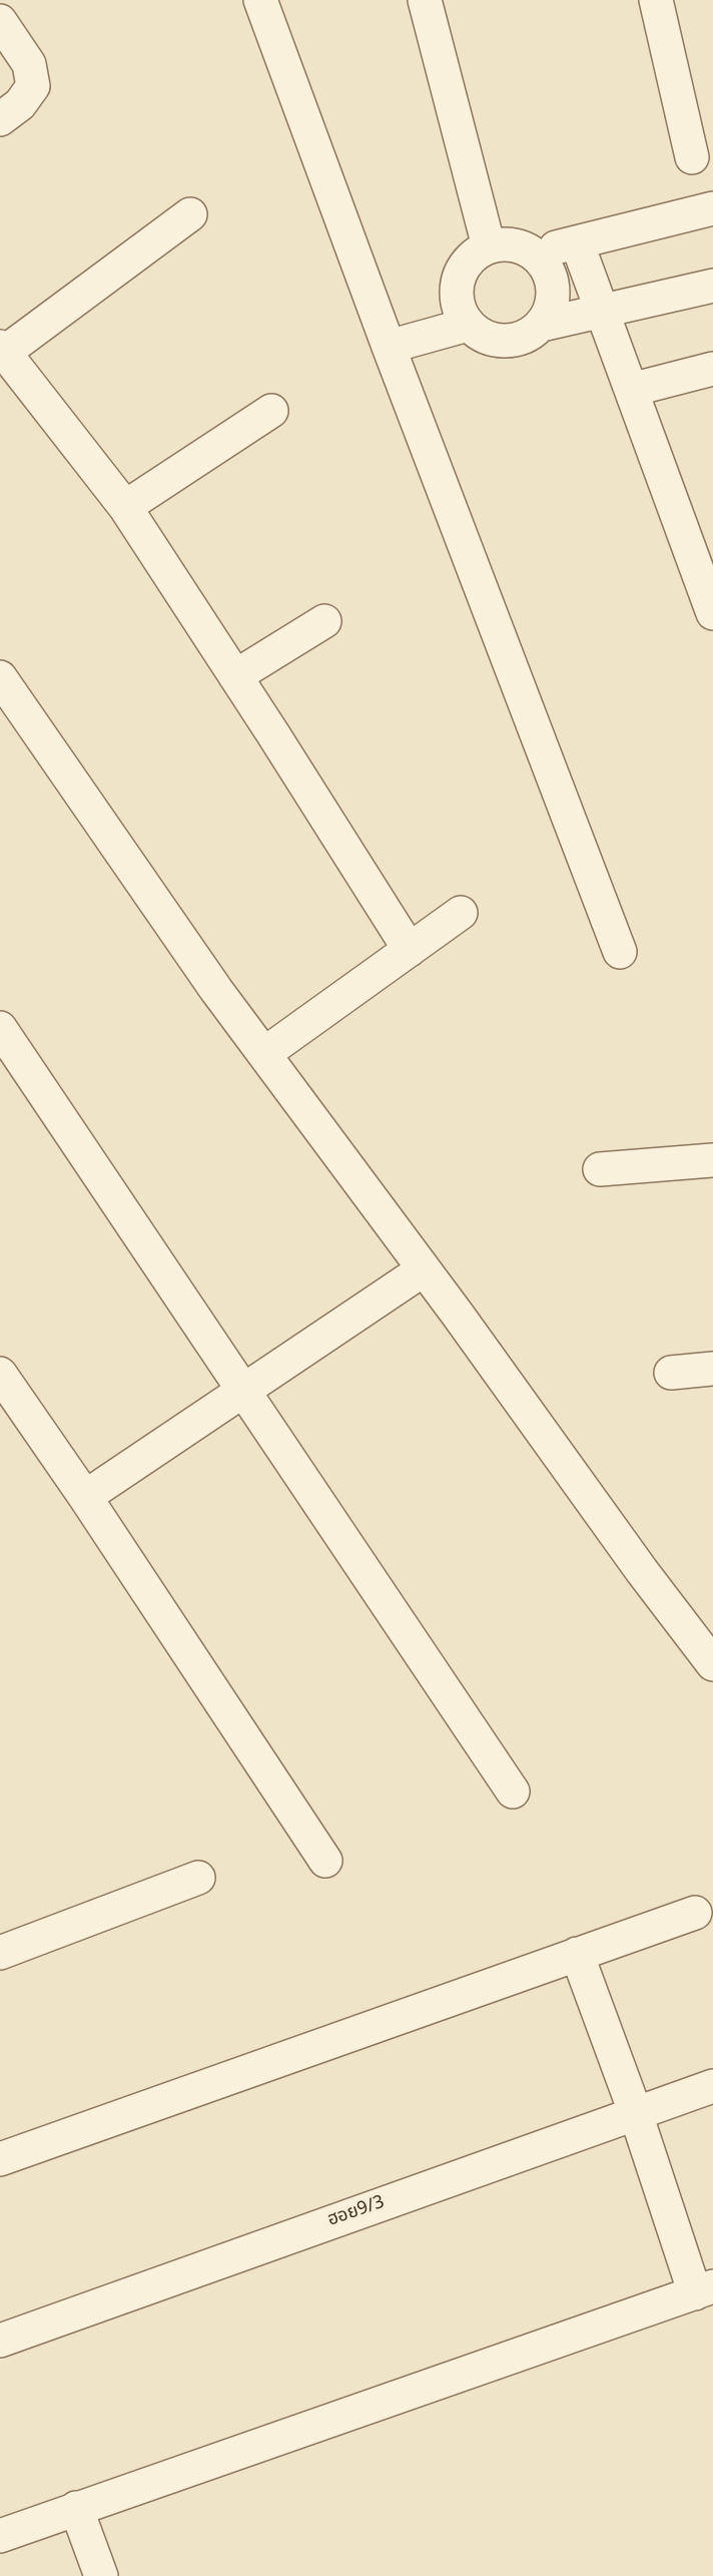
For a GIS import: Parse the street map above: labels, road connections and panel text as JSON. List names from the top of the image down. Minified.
{"streets":{"street":["ฮอย9/3"]}}
